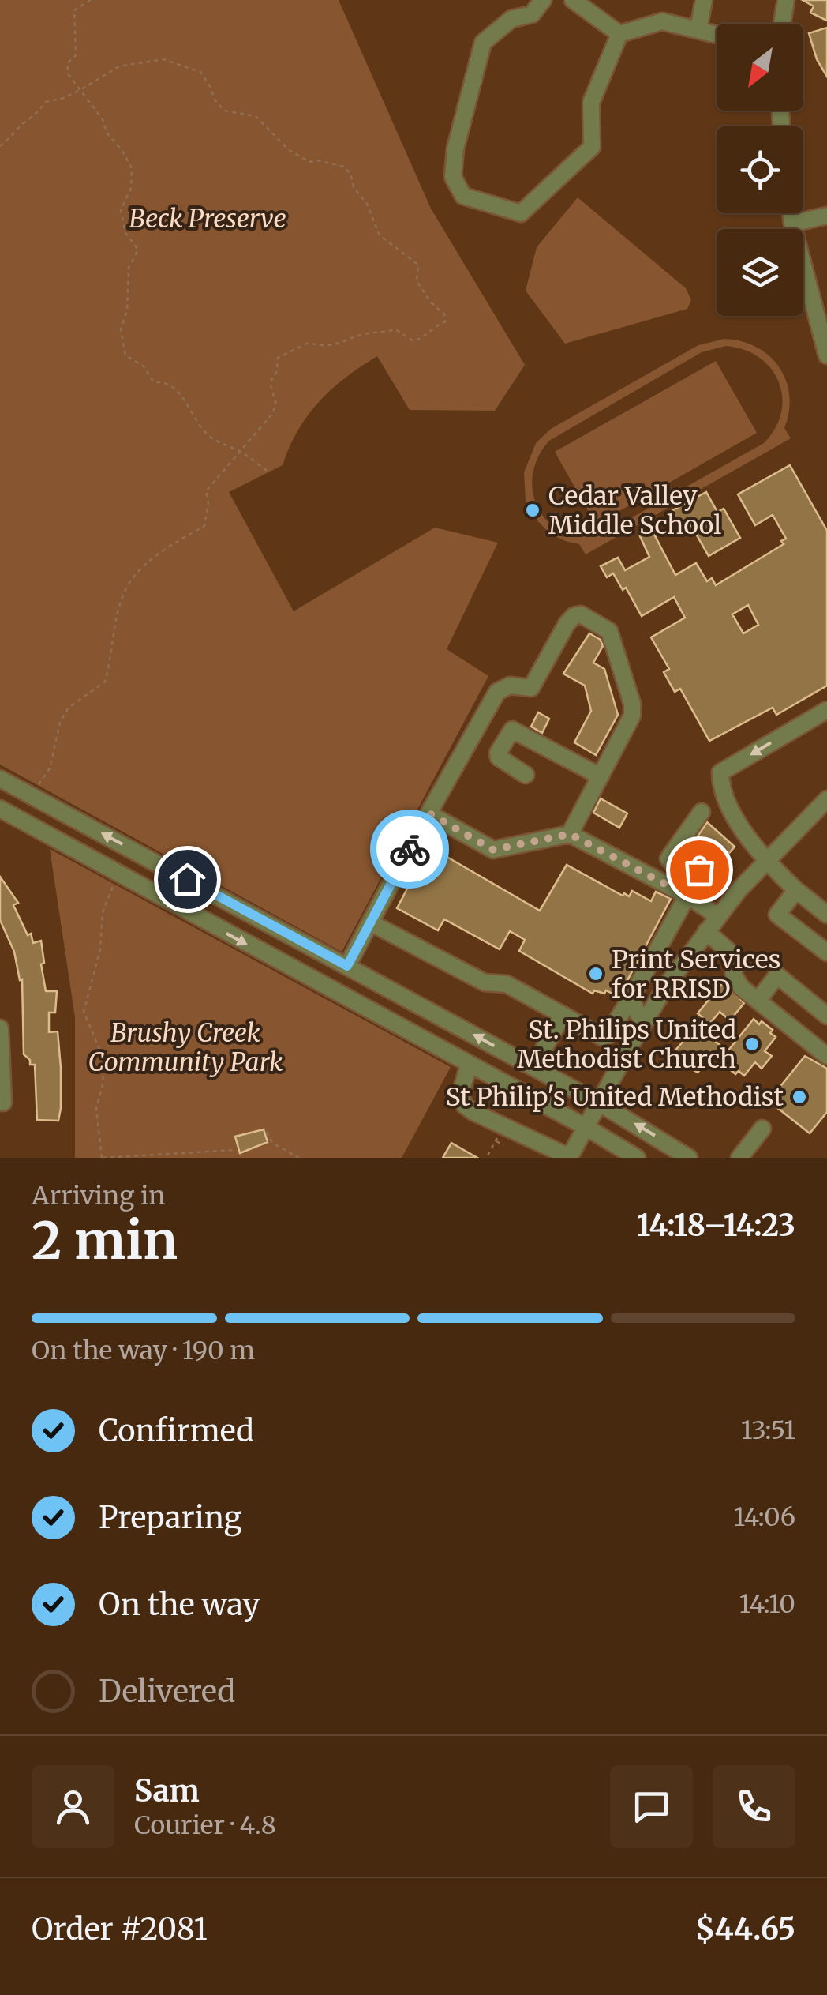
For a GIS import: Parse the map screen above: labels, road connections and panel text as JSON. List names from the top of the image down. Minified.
{"parks":["Beck Preserve","Brushy Creek Community Park"],"places":["Cedar Valley Middle School","Print Services for RRISD","St. Philips United Methodist Church","St Philip's United Methodist"],"north":"bottom left","page":{"heading":["2 min","Arriving in","14:18–14:23"],"panel":["Sam","Courier · 4.8","Order #2081","$44.65"],"bar":"On the way · 190 m","list":[["Confirmed","13:51"],["Preparing","14:06"],["On the way","14:10"],"Delivered"]}}
